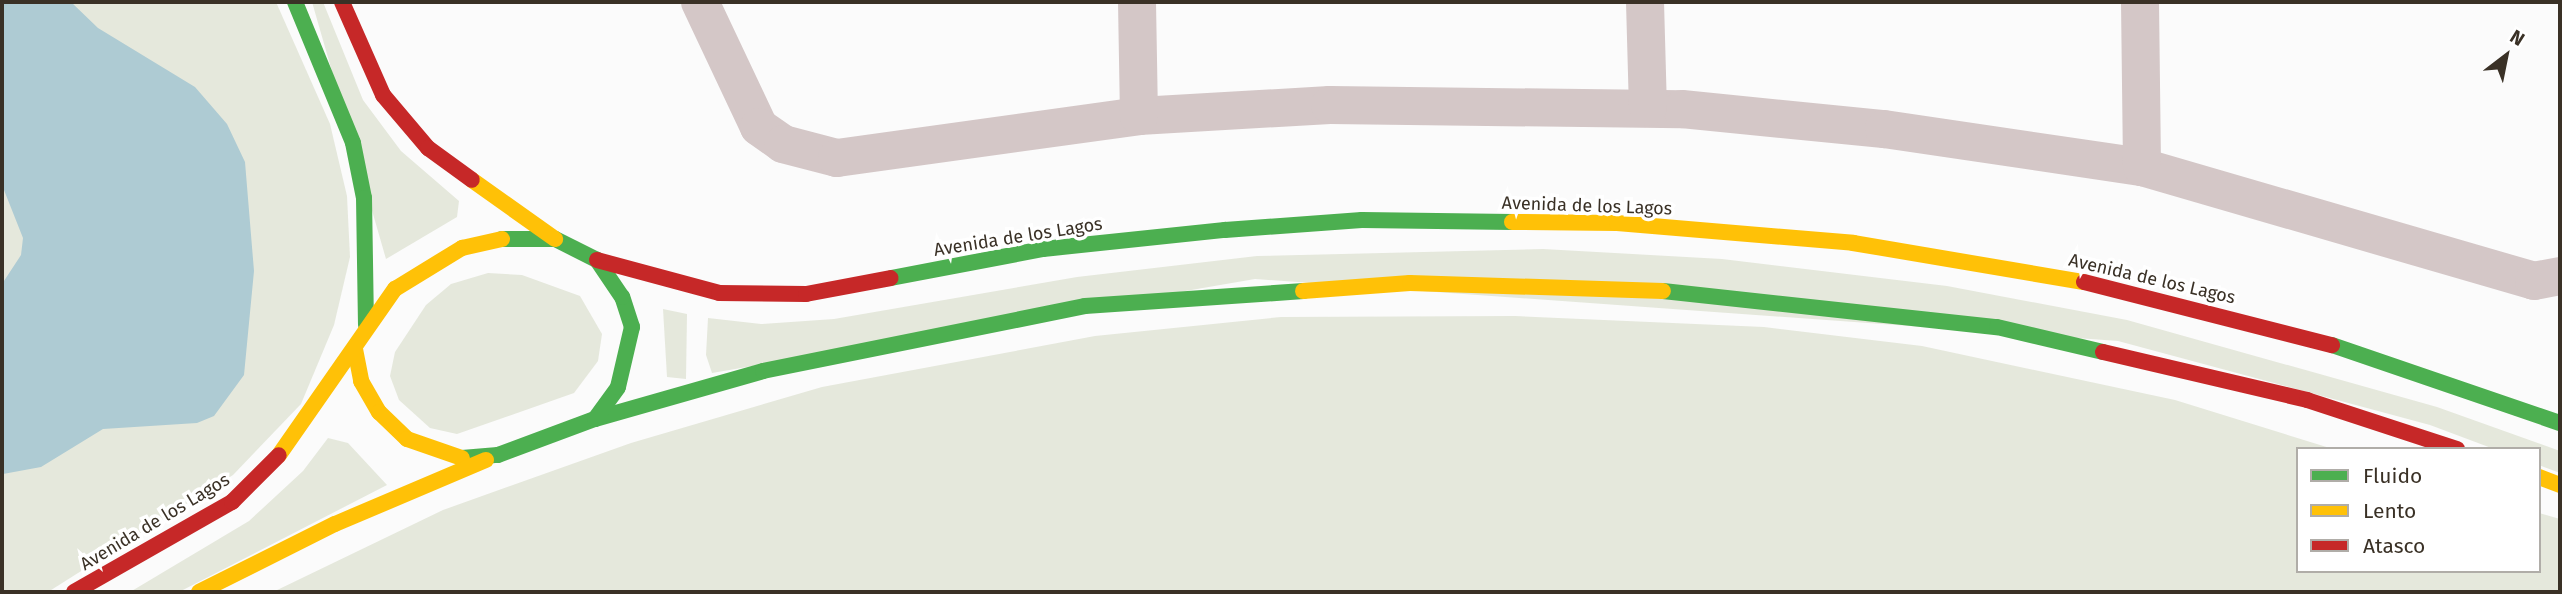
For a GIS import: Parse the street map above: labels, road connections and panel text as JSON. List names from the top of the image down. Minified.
{"streets":{"street":["Avenida de los Lagos"]},"legend":["Fluido","Lento","Atasco"],"north":"top right"}
